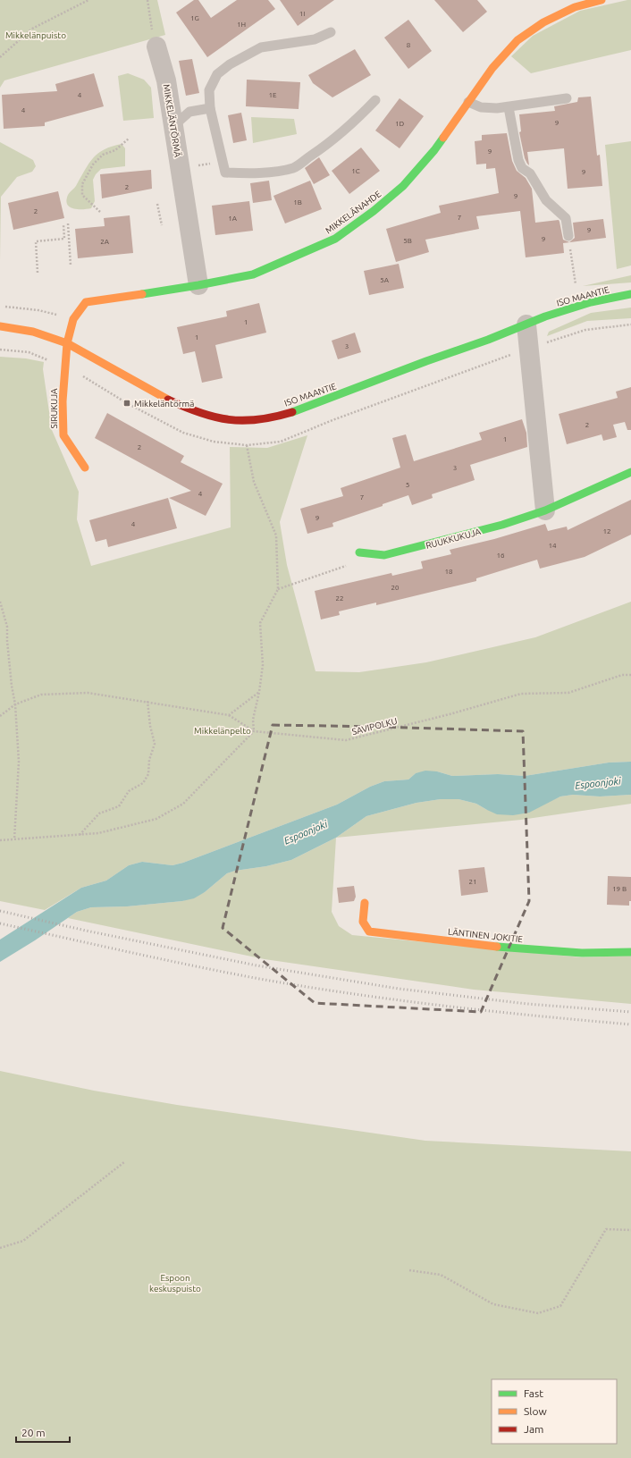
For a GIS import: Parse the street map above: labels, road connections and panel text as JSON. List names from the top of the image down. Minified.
{"streets":{"street":["MIKKELÄNTÖRMÄ","MIKKELÄNAHDE","ISO MAANTIE","SIRUKUJA","RUUKKUKUJA","LÄNTINEN JOKITIE"],"path":["SAVIPOLKU"]},"crossings":[["MIKKELÄNTÖRMÄ","MIKKELÄNAHDE"],["MIKKELÄNAHDE","ISO MAANTIE"],["MIKKELÄNAHDE","SIRUKUJA"],["ISO MAANTIE","SIRUKUJA"]],"water":["Espoonjoki"],"parks":["Mikkelänpuisto","Mikkelänpelto","Espoon keskuspuisto"],"places":{"transit":["Mikkeläntörmä"]},"house_numbers":["1I","1G","1H","8","4","1E","4","9","1D","9","1C","9","2","9","1B","2","7","1A","9","9","5B","2A","5A","1","1","3","2","1","2","3","5","4","7","9","4","12","14","16","18","20","22","21","19 B"],"legend":["Fast","Slow","Jam"],"scale_bar":"20 m"}
